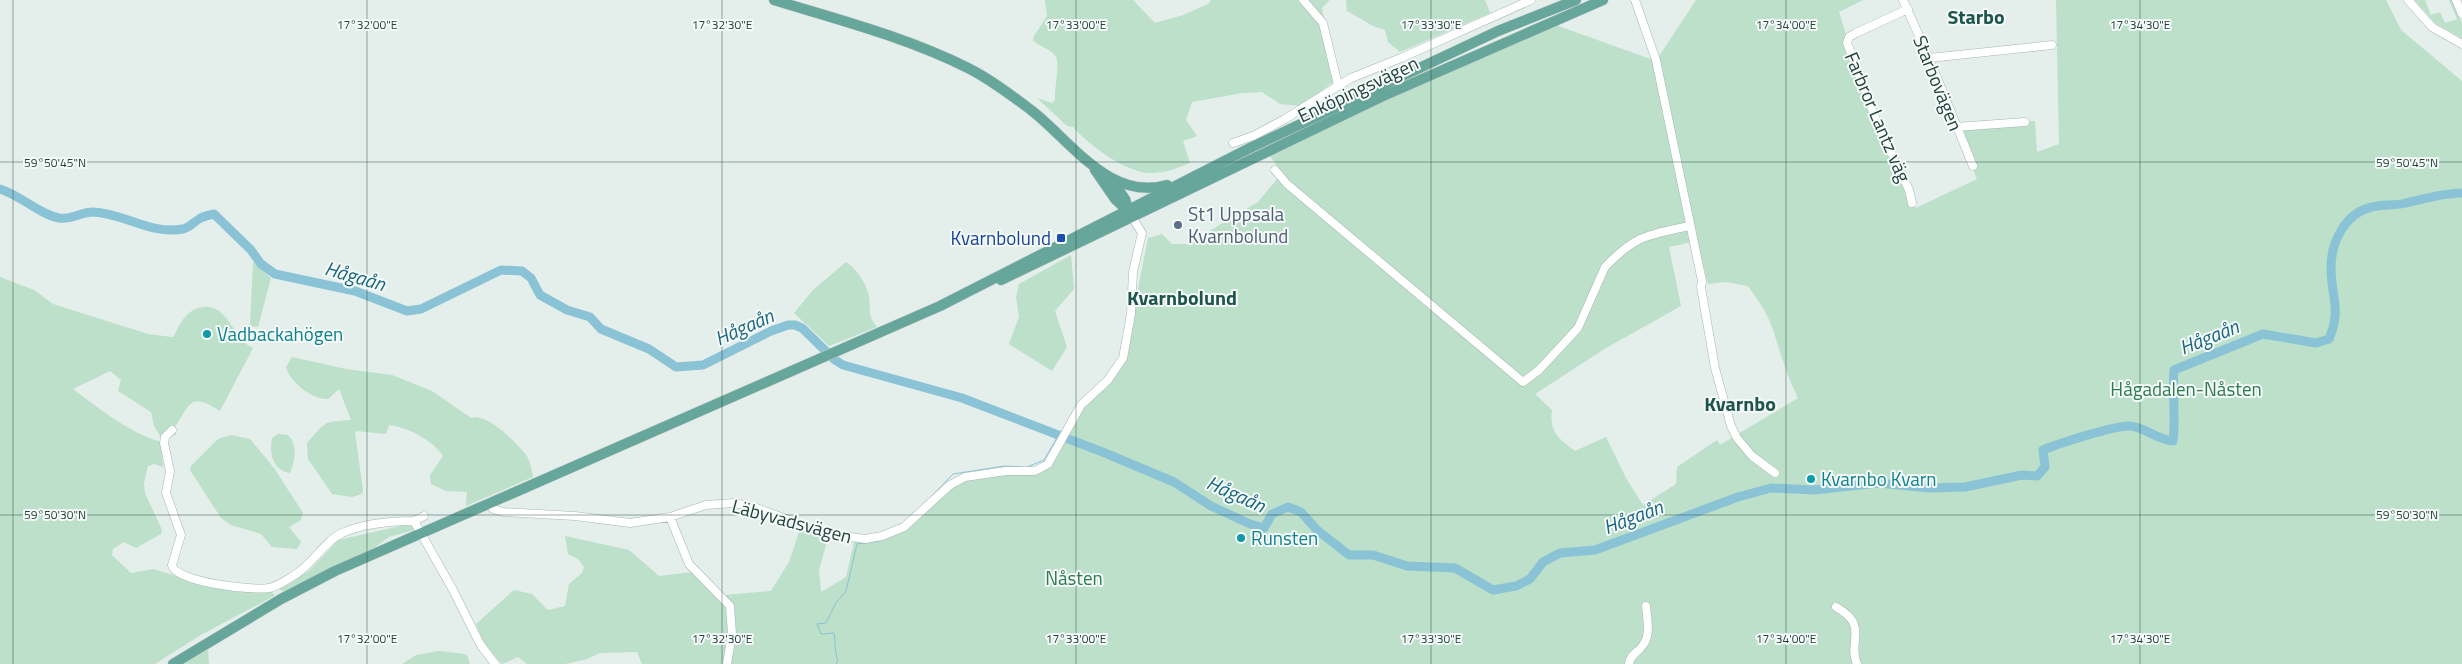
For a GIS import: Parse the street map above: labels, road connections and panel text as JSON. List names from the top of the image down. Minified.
{"streets":{"main road":["Enköpingsvägen"],"street":["Starbovägen","Farbror Lantz väg","Läbyvadsvägen"]},"crossings":[["Starbovägen","Farbror Lantz väg"],["Enköpingsvägen","Läbyvadsvägen"]],"districts":["Starbo","Kvarnbolund","Kvarnbo"],"water":["Hågaån"],"parks":["Hågadalen-Nåsten","Nåsten"],"places":{"other":["St1 Uppsala Kvarnbolund","Vadbackahögen","Kvarnbo Kvarn","Runsten"],"transit":["Kvarnbolund"]},"coordinates":["17°32'00\"E","17°32'30\"E","17°33'00\"E","17°33'30\"E","17°34'00\"E","17°34'30\"E","59°50'45\"N","59°50'30\"N"]}
